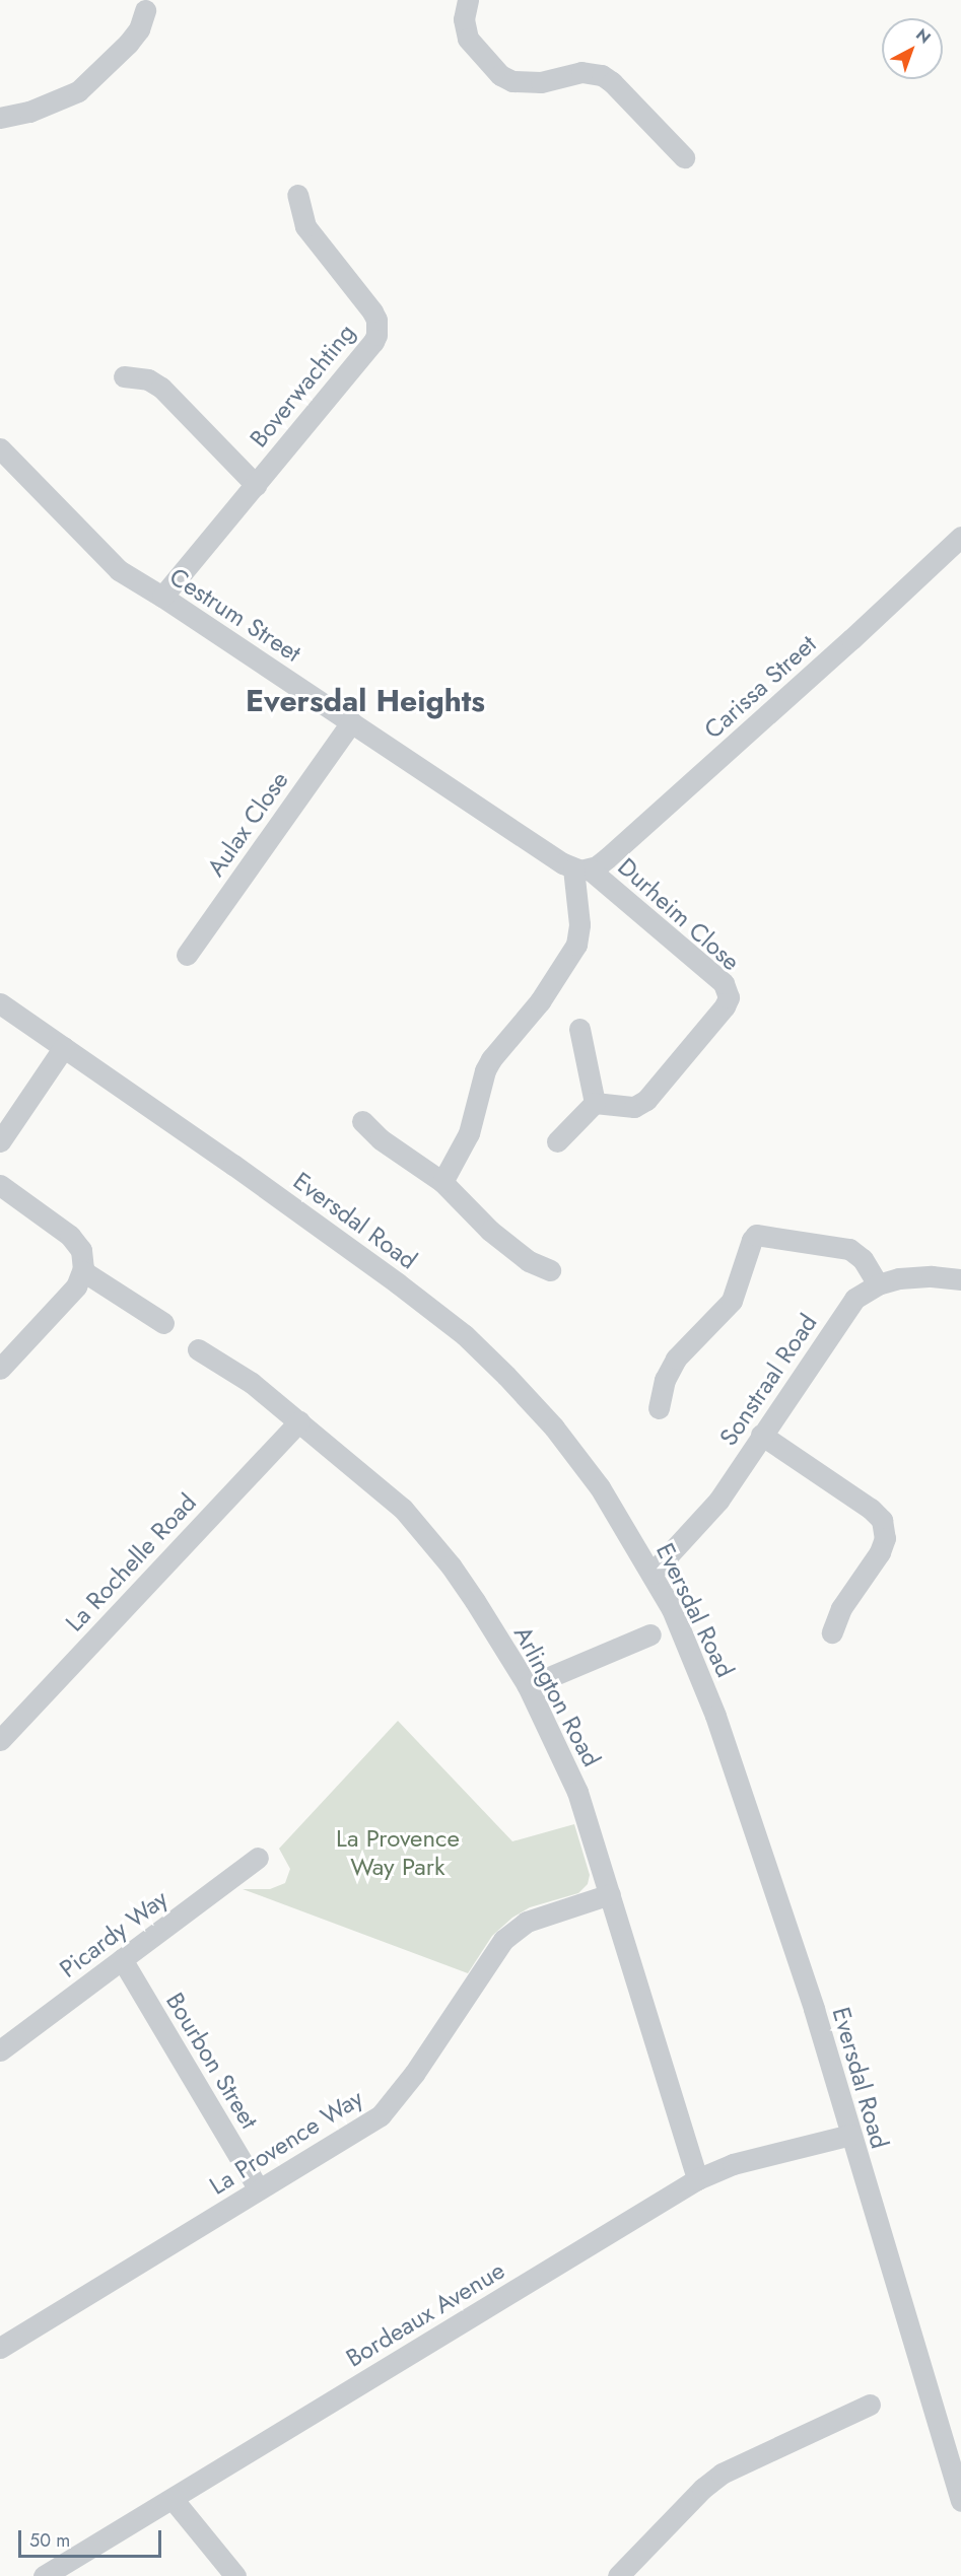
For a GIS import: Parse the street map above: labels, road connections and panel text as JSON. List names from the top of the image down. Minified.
{"streets":{"street":["Boverwachting","Cestrum Street","Carissa Street","Aulax Close","Durheim Close","Eversdal Road","Sonstraal Road","La Rochelle Road","Arlington Road","Picardy Way","Bourbon Street","La Provence Way","Bordeaux Avenue"]},"crossings":[["Boverwachting","Cestrum Street"],["Cestrum Street","Carissa Street"],["Cestrum Street","Aulax Close"],["Cestrum Street","Durheim Close"],["Carissa Street","Durheim Close"],["Eversdal Road","Sonstraal Road"],["Eversdal Road","Bordeaux Avenue"],["La Rochelle Road","Arlington Road"],["Arlington Road","La Provence Way"],["Arlington Road","Bordeaux Avenue"],["Picardy Way","Bourbon Street"],["Bourbon Street","La Provence Way"]],"districts":["Eversdal Heights"],"parks":["La Provence Way Park"],"scale_bar":"50 m","north":"top right"}
